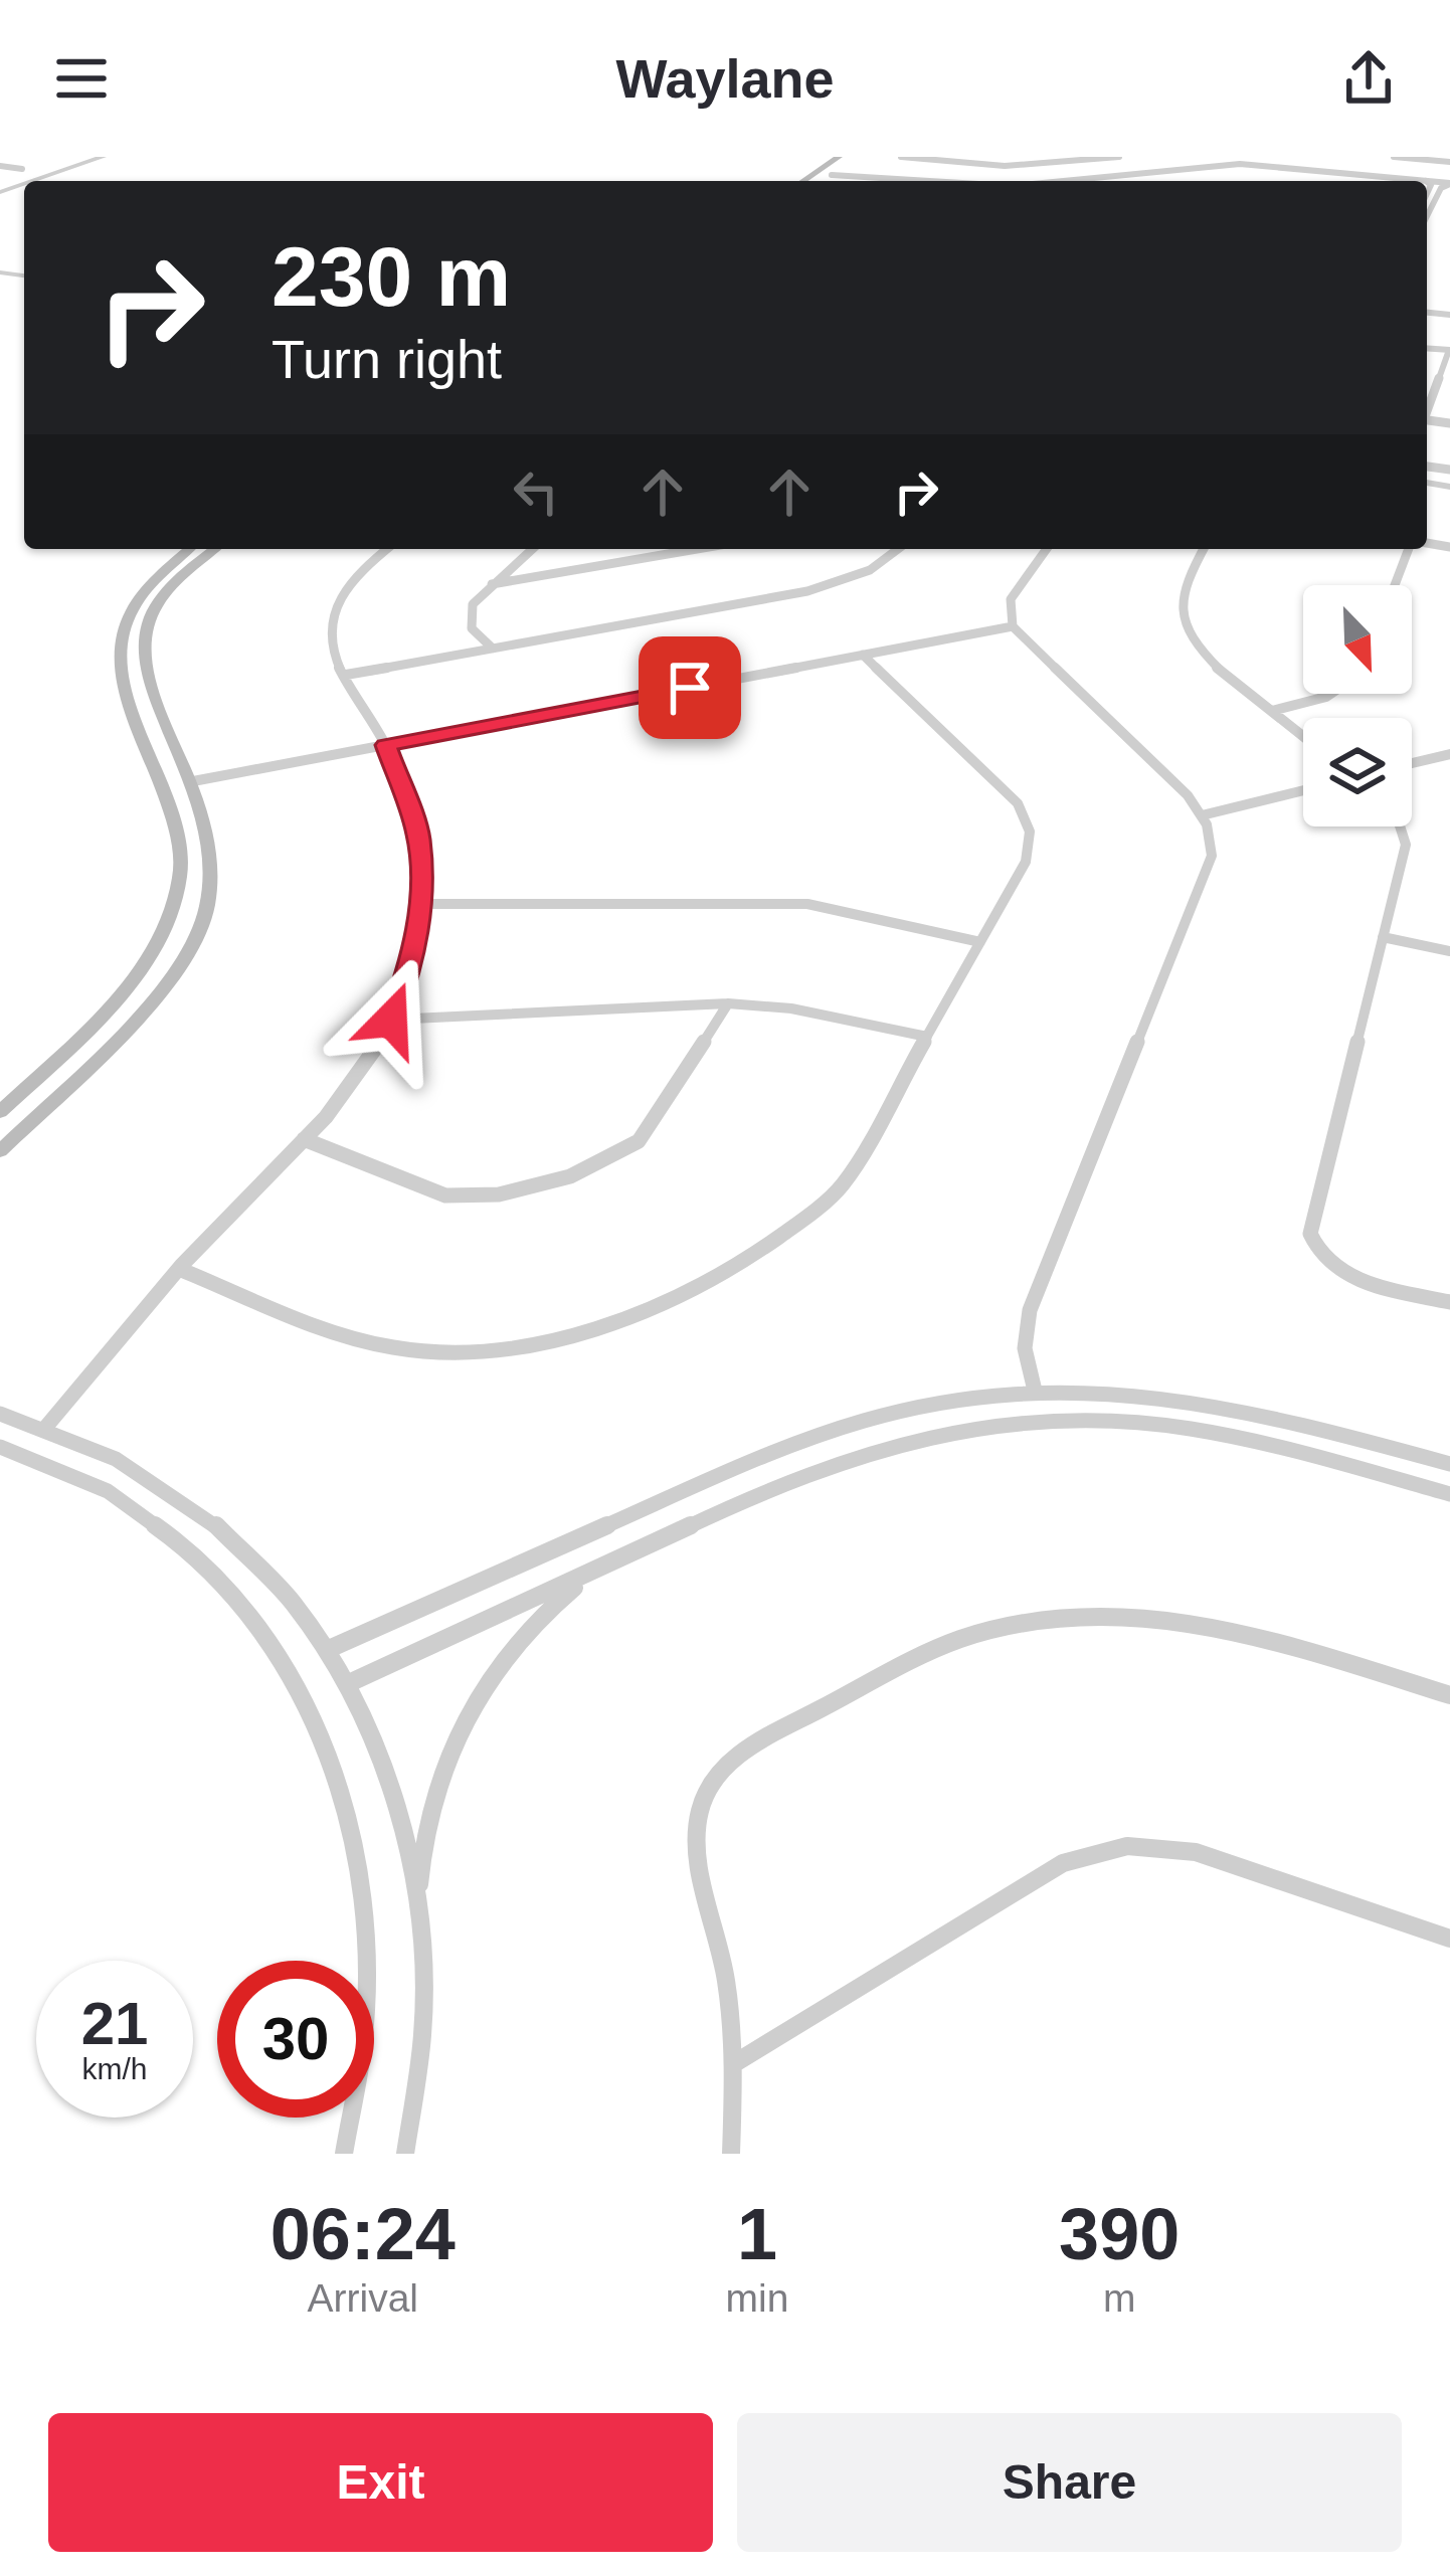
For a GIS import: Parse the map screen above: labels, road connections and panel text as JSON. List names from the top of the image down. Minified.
{"north":"bottom right","page":{"header":"Waylane","turn":["230 m","Turn right"],"speed":"21 km/h","limit":"30","eta":["06:24","Arrival","1","min","390","m"],"buttons":["Exit","Share"]}}
